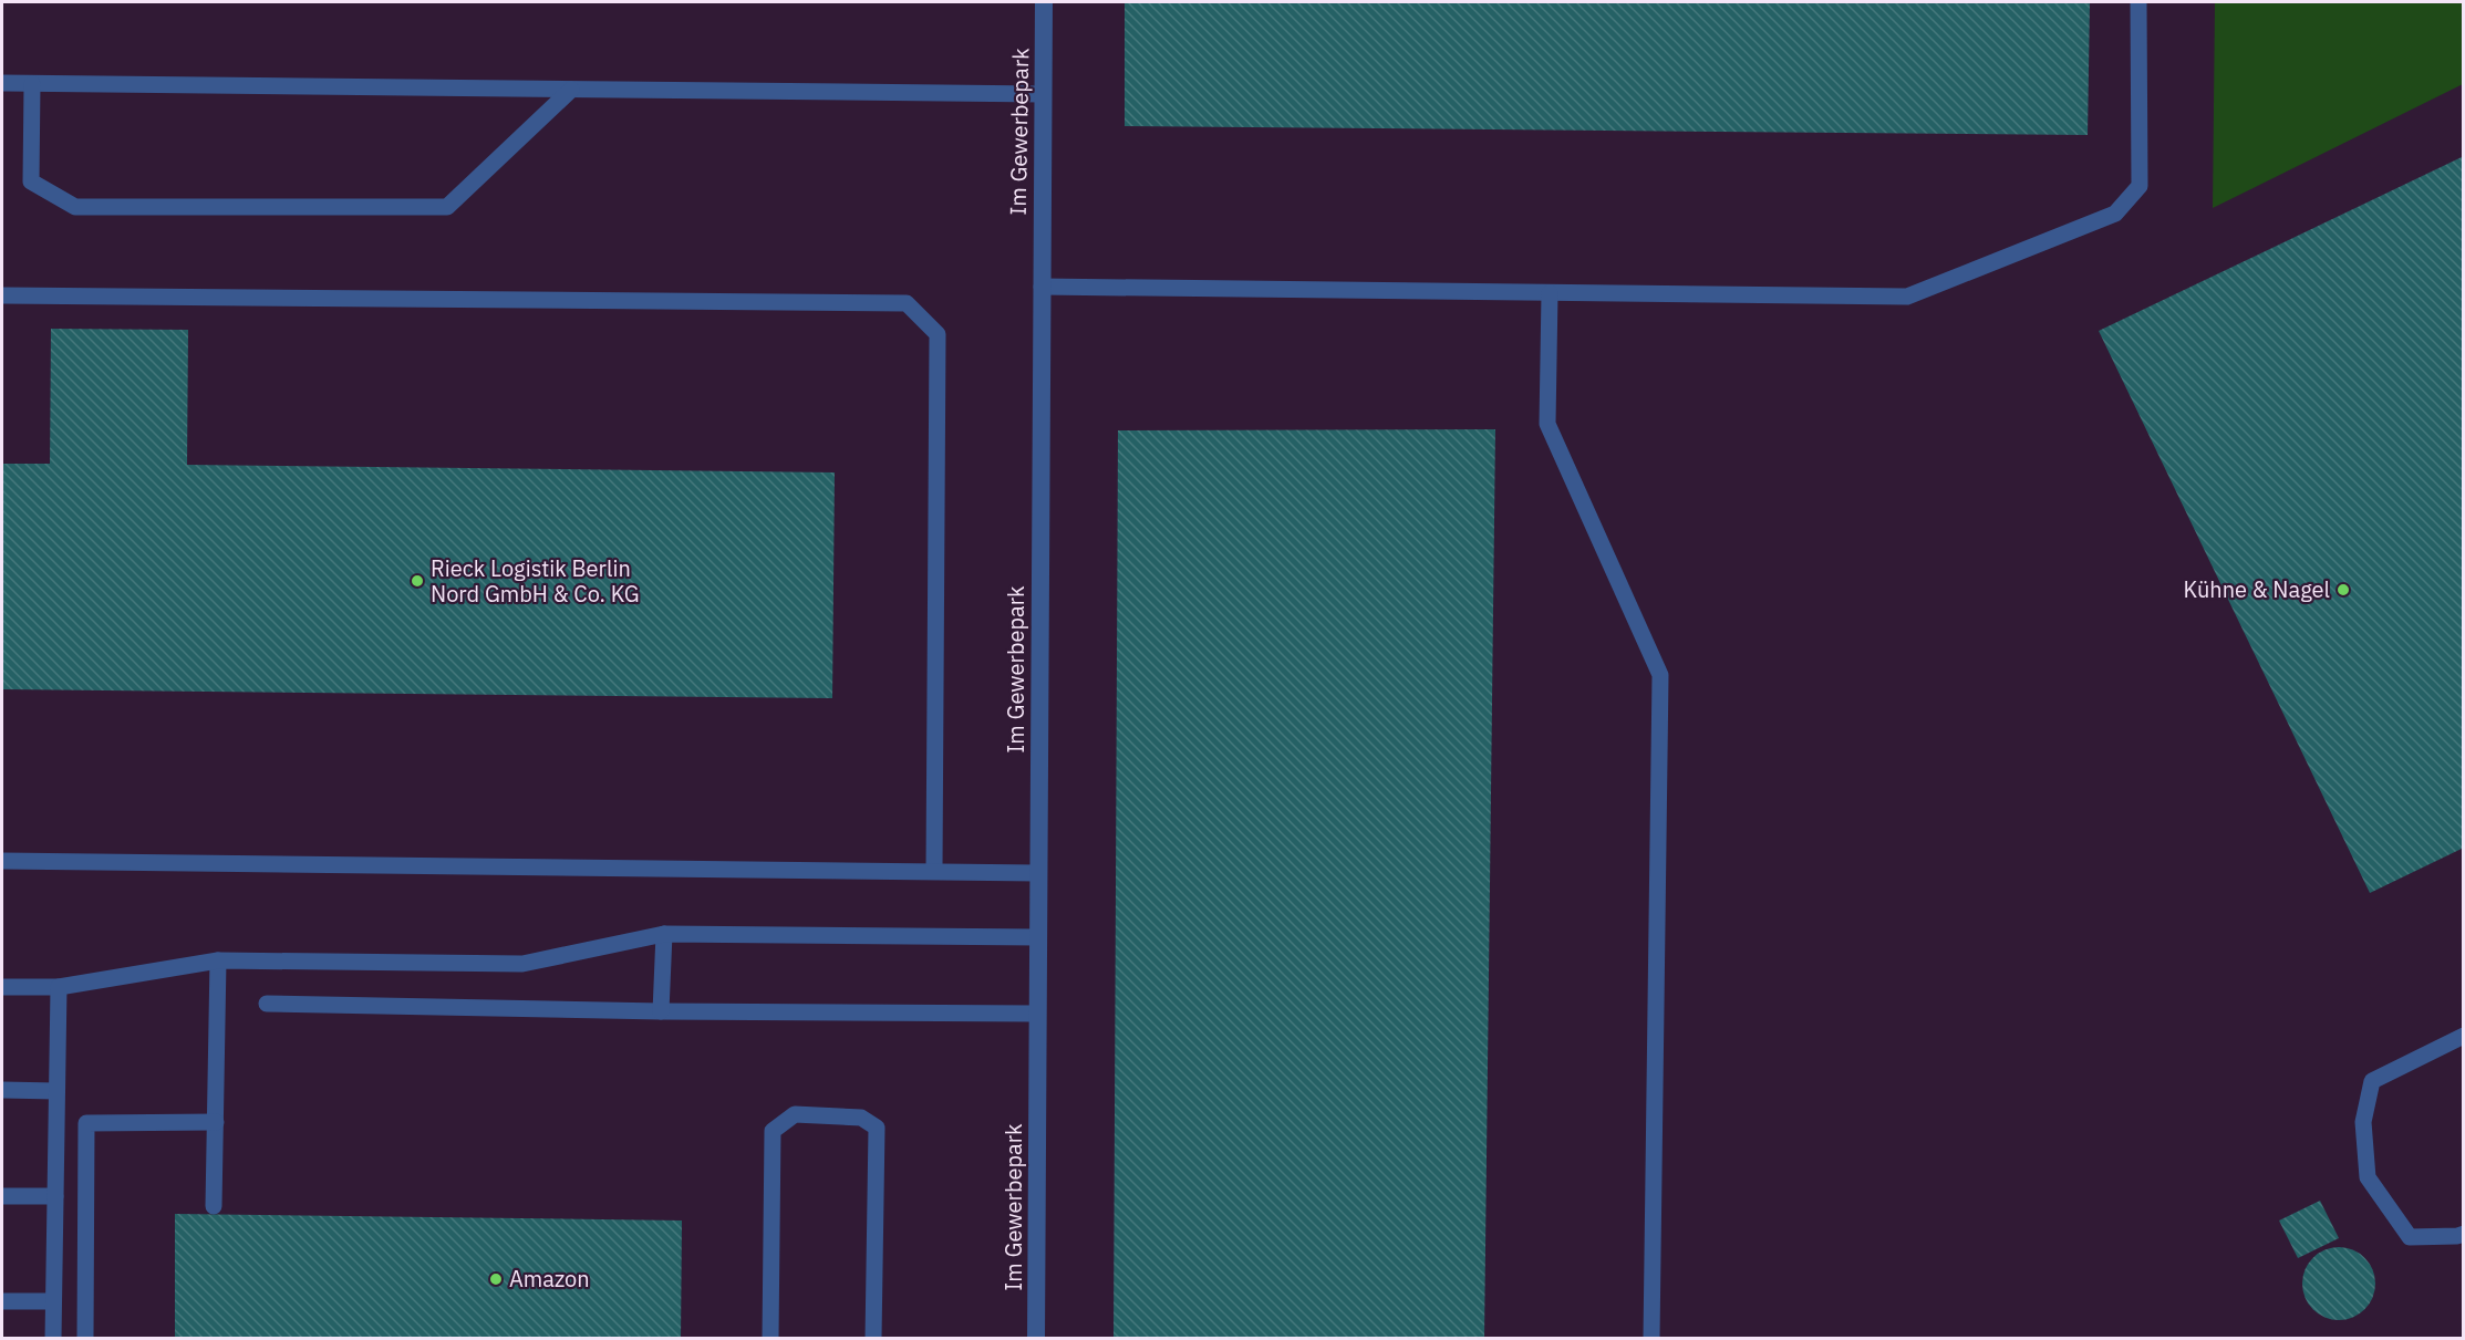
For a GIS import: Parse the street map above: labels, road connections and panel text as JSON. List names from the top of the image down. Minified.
{"streets":{"street":["Im Gewerbepark"]},"places":["Rieck Logistik Berlin Nord GmbH & Co. KG","Kühne & Nagel","Amazon"]}
